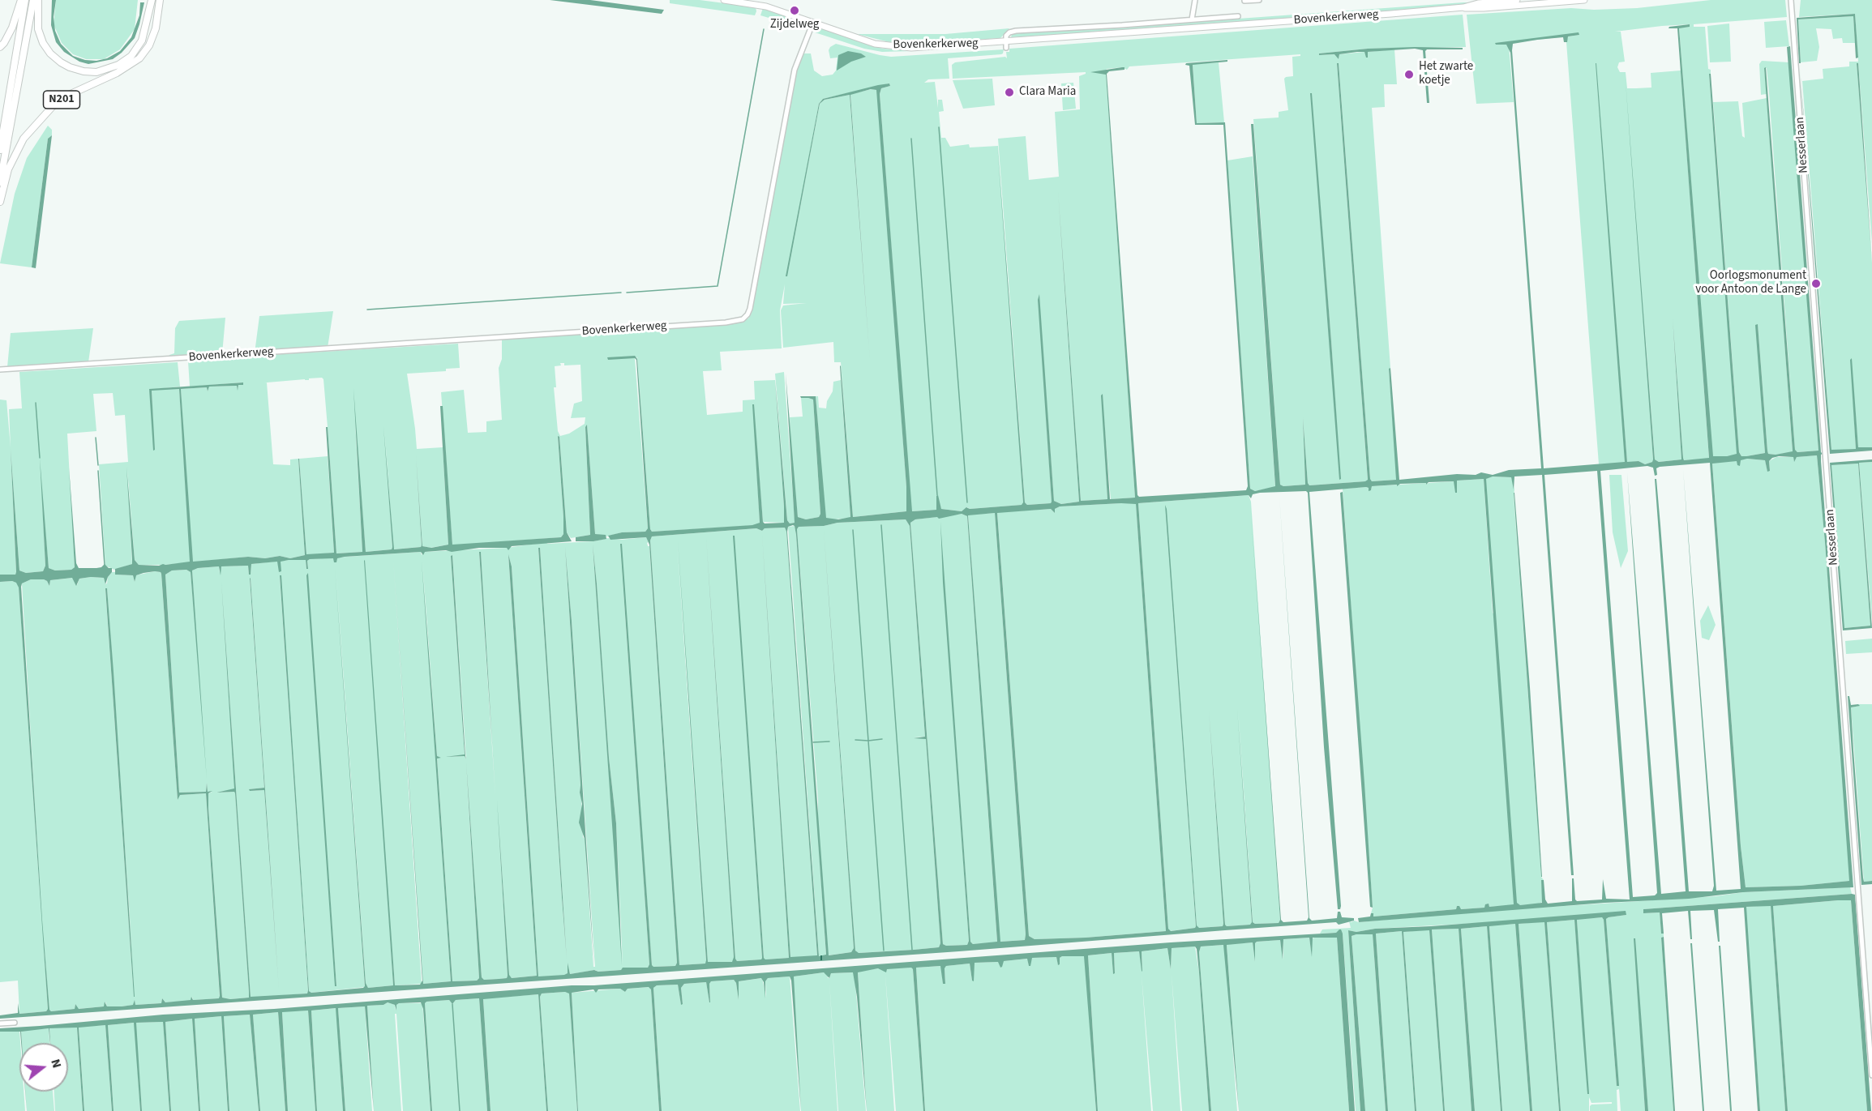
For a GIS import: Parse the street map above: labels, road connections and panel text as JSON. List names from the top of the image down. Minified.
{"streets":{"highway":["N201"],"main road":["Bovenkerkerweg"],"street":["Nesserlaan"]},"places":["Zijdelweg","Het zwarte koetje","Clara Maria","Oorlogsmonument voor Antoon de Lange"],"north":"right"}
